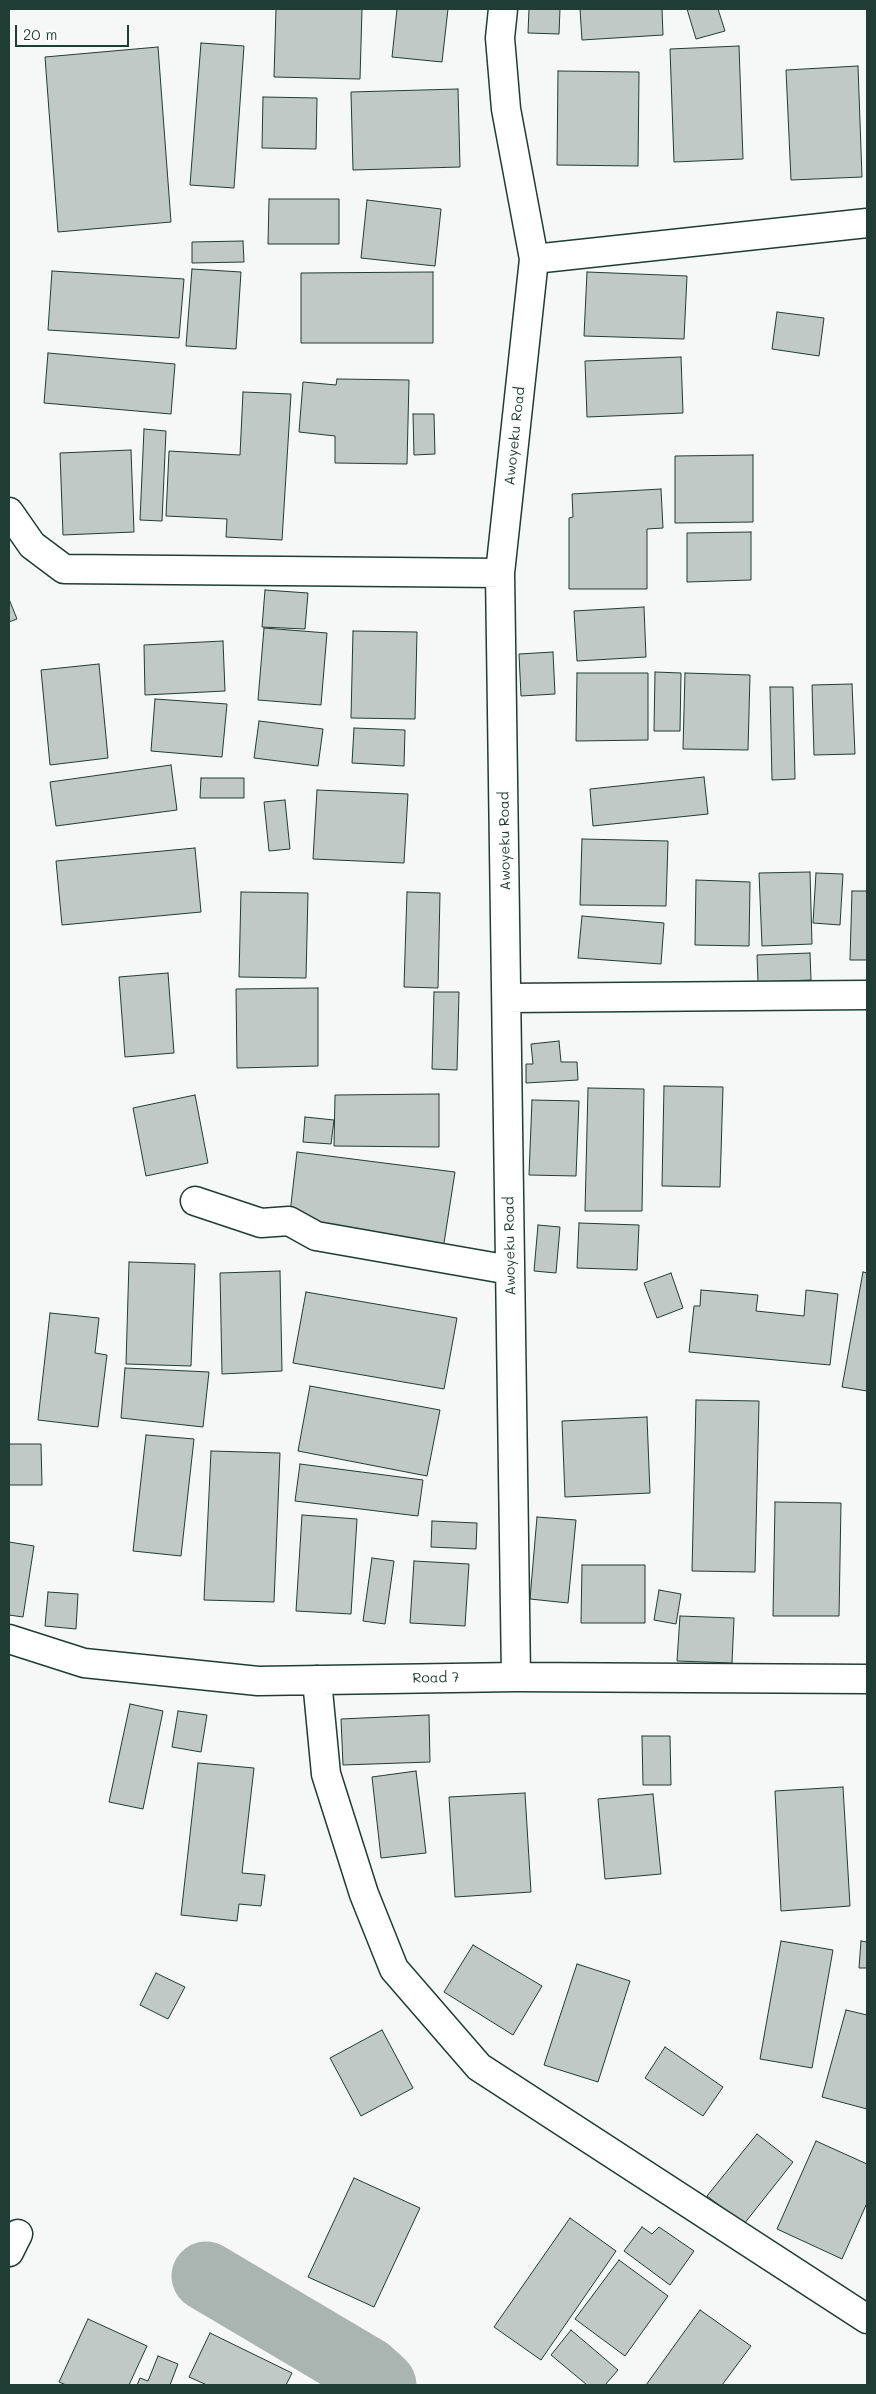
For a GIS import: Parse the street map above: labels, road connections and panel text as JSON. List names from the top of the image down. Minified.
{"streets":{"street":["Awoyeku Road","Road 7"]},"crossings":[["Awoyeku Road","Road 7"]],"scale_bar":"20 m"}
